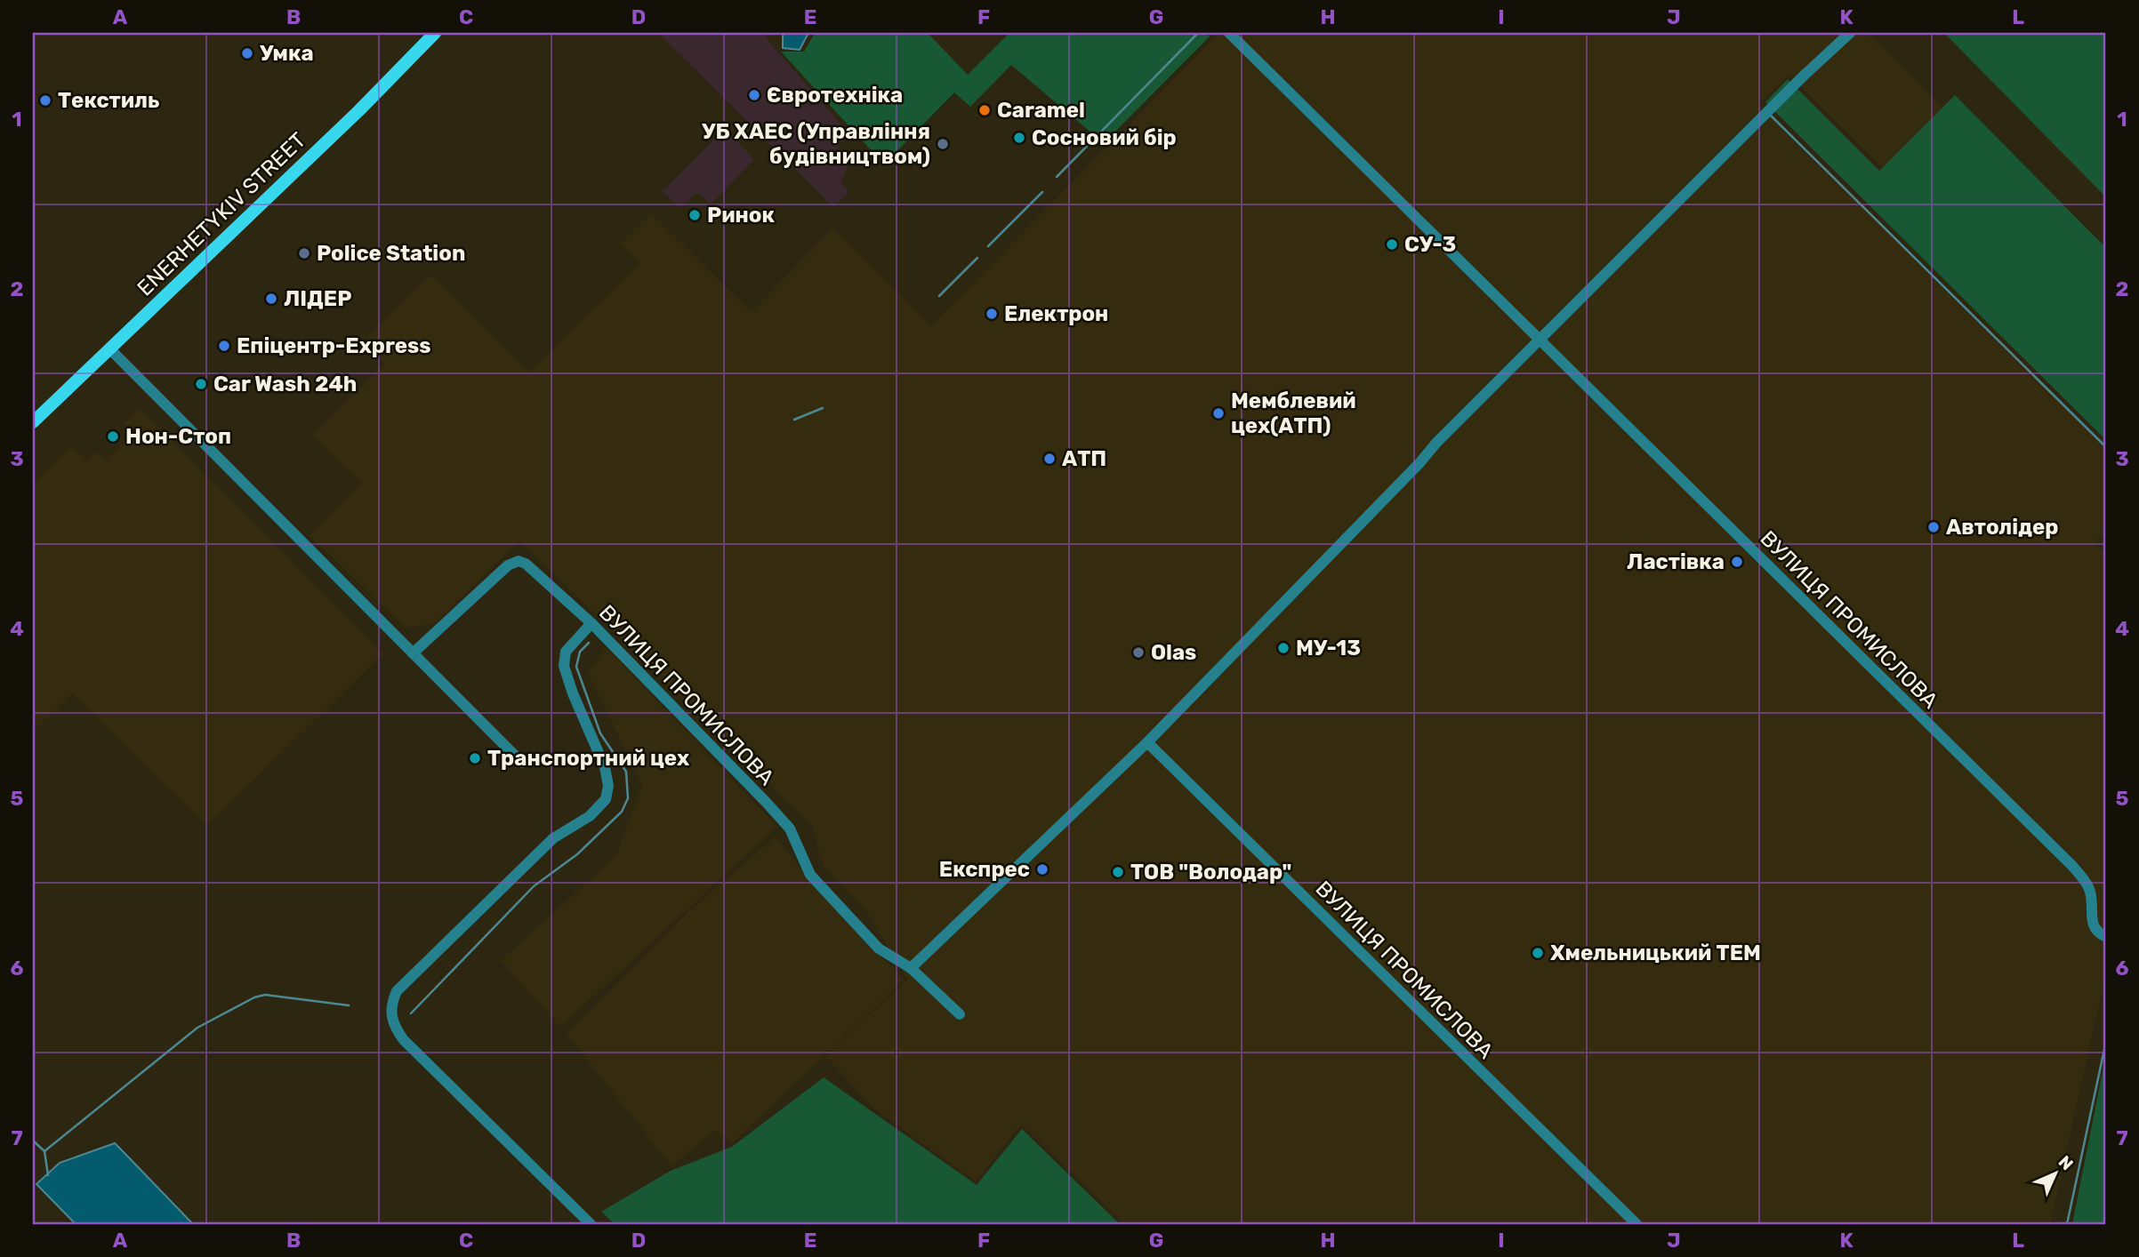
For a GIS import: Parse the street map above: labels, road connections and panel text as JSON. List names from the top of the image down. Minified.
{"streets":{"main road":["ENERHETYKIV STREET"],"street":["ВУЛИЦЯ ПРОМИСЛОВА"]},"places":["Умка","Євротехніка","Текстиль","Caramel","Сосновий бір","УБ ХАЕС (Управління будівництвом)","Ринок","СУ-3","Police Station","ЛІДЕР","Електрон","Епіцентр-Express","Car Wash 24h","Мемблевий цех(АТП)","Нон-Стоп","АТП","Автолідер","Ластівка","МУ-13","Olas","Транспортний цех","Експрес","ТОВ \"Володар\"","Хмельницький ТЕМ"],"north":"top right","grid":{"columns":["A","B","C","D","E","F","G","H","I","J","K","L"],"rows":["1","2","3","4","5","6","7"]}}
